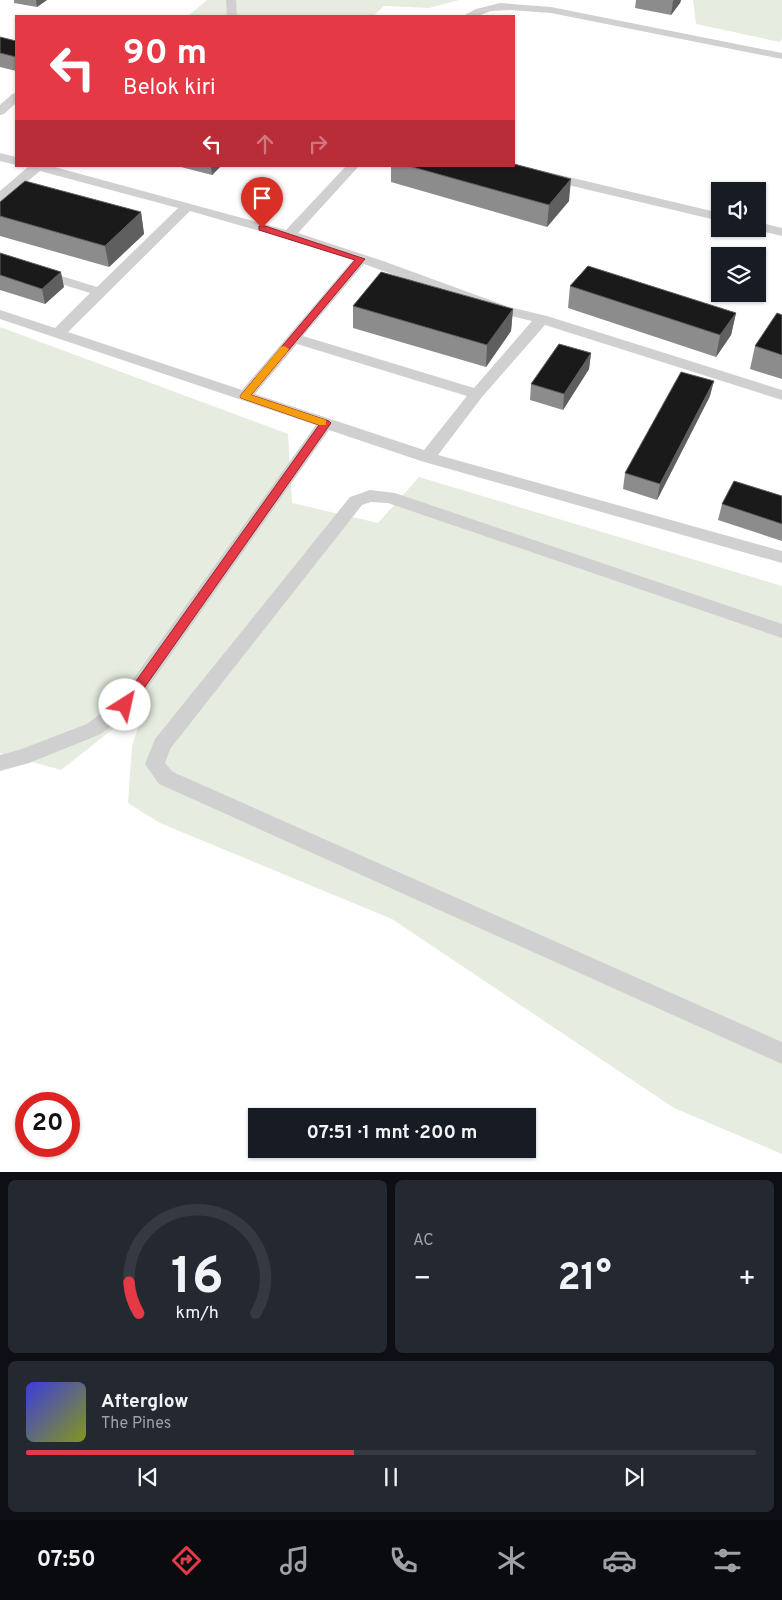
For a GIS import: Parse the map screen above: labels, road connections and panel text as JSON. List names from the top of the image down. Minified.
{"page":{"turn":["90 m","Belok kiri"],"limit":"20","trip":"07:51 · 1 mnt · 200 m","tile":"AC","heat":["−","21°","+"],"song":["Afterglow","The Pines"],"tabs":"07:50","gauge":["16","km/h"]}}
